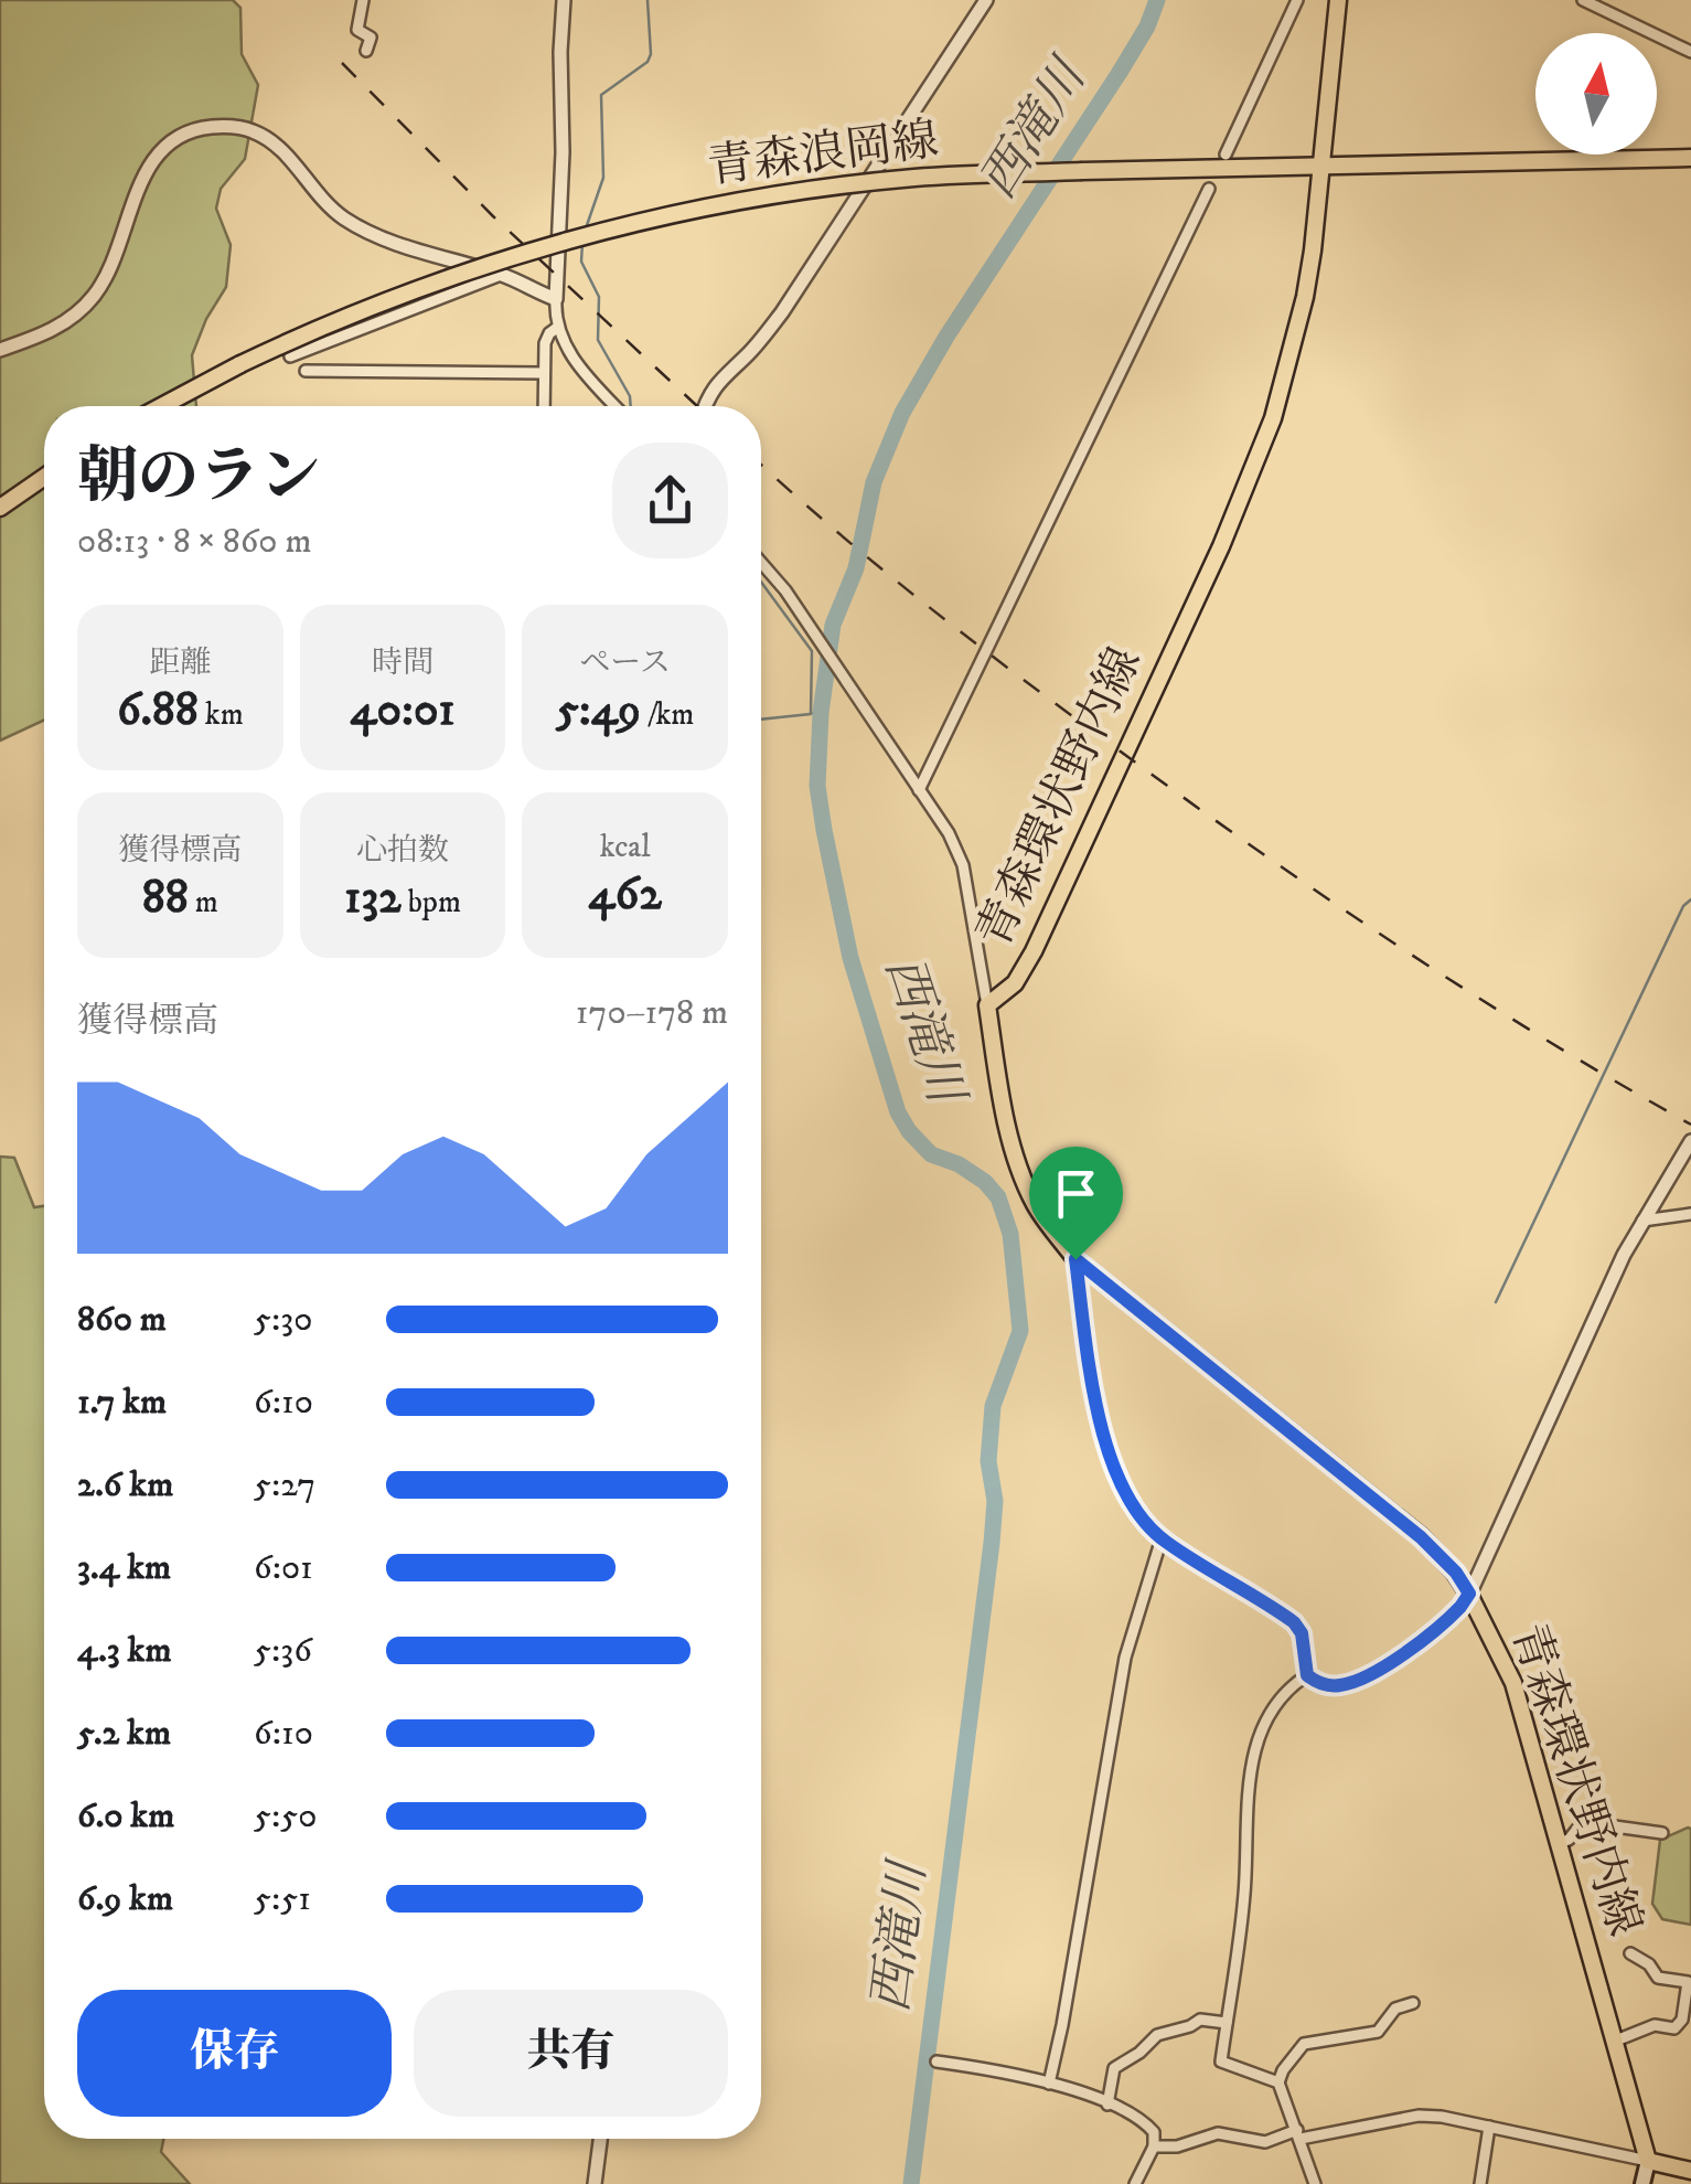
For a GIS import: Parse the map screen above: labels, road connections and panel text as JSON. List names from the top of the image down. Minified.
{"streets":{"main road":["青森浪岡線","青森環状野内線"]},"crossings":[["青森浪岡線","青森環状野内線"]],"water":["西滝川"],"north":"top","page":{"heading":["朝のラン","08:13 · 8 × 860 m"],"stats":[["距離","6.88 km"],["時間","40:01"],["ペース","5:49 /km"],["獲得標高","88 m"],["心拍数","132 bpm"],["kcal","462"]],"chart":["獲得標高","170–178 m"],"list":[{"name":"860 m","note":"5:30"},{"name":"1.7 km","note":"6:10"},{"name":"2.6 km","note":"5:27"},{"name":"3.4 km","note":"6:01"},{"name":"4.3 km","note":"5:36"},{"name":"5.2 km","note":"6:10"},{"name":"6.0 km","note":"5:50"},{"name":"6.9 km","note":"5:51"}],"buttons":["保存","共有"]}}
